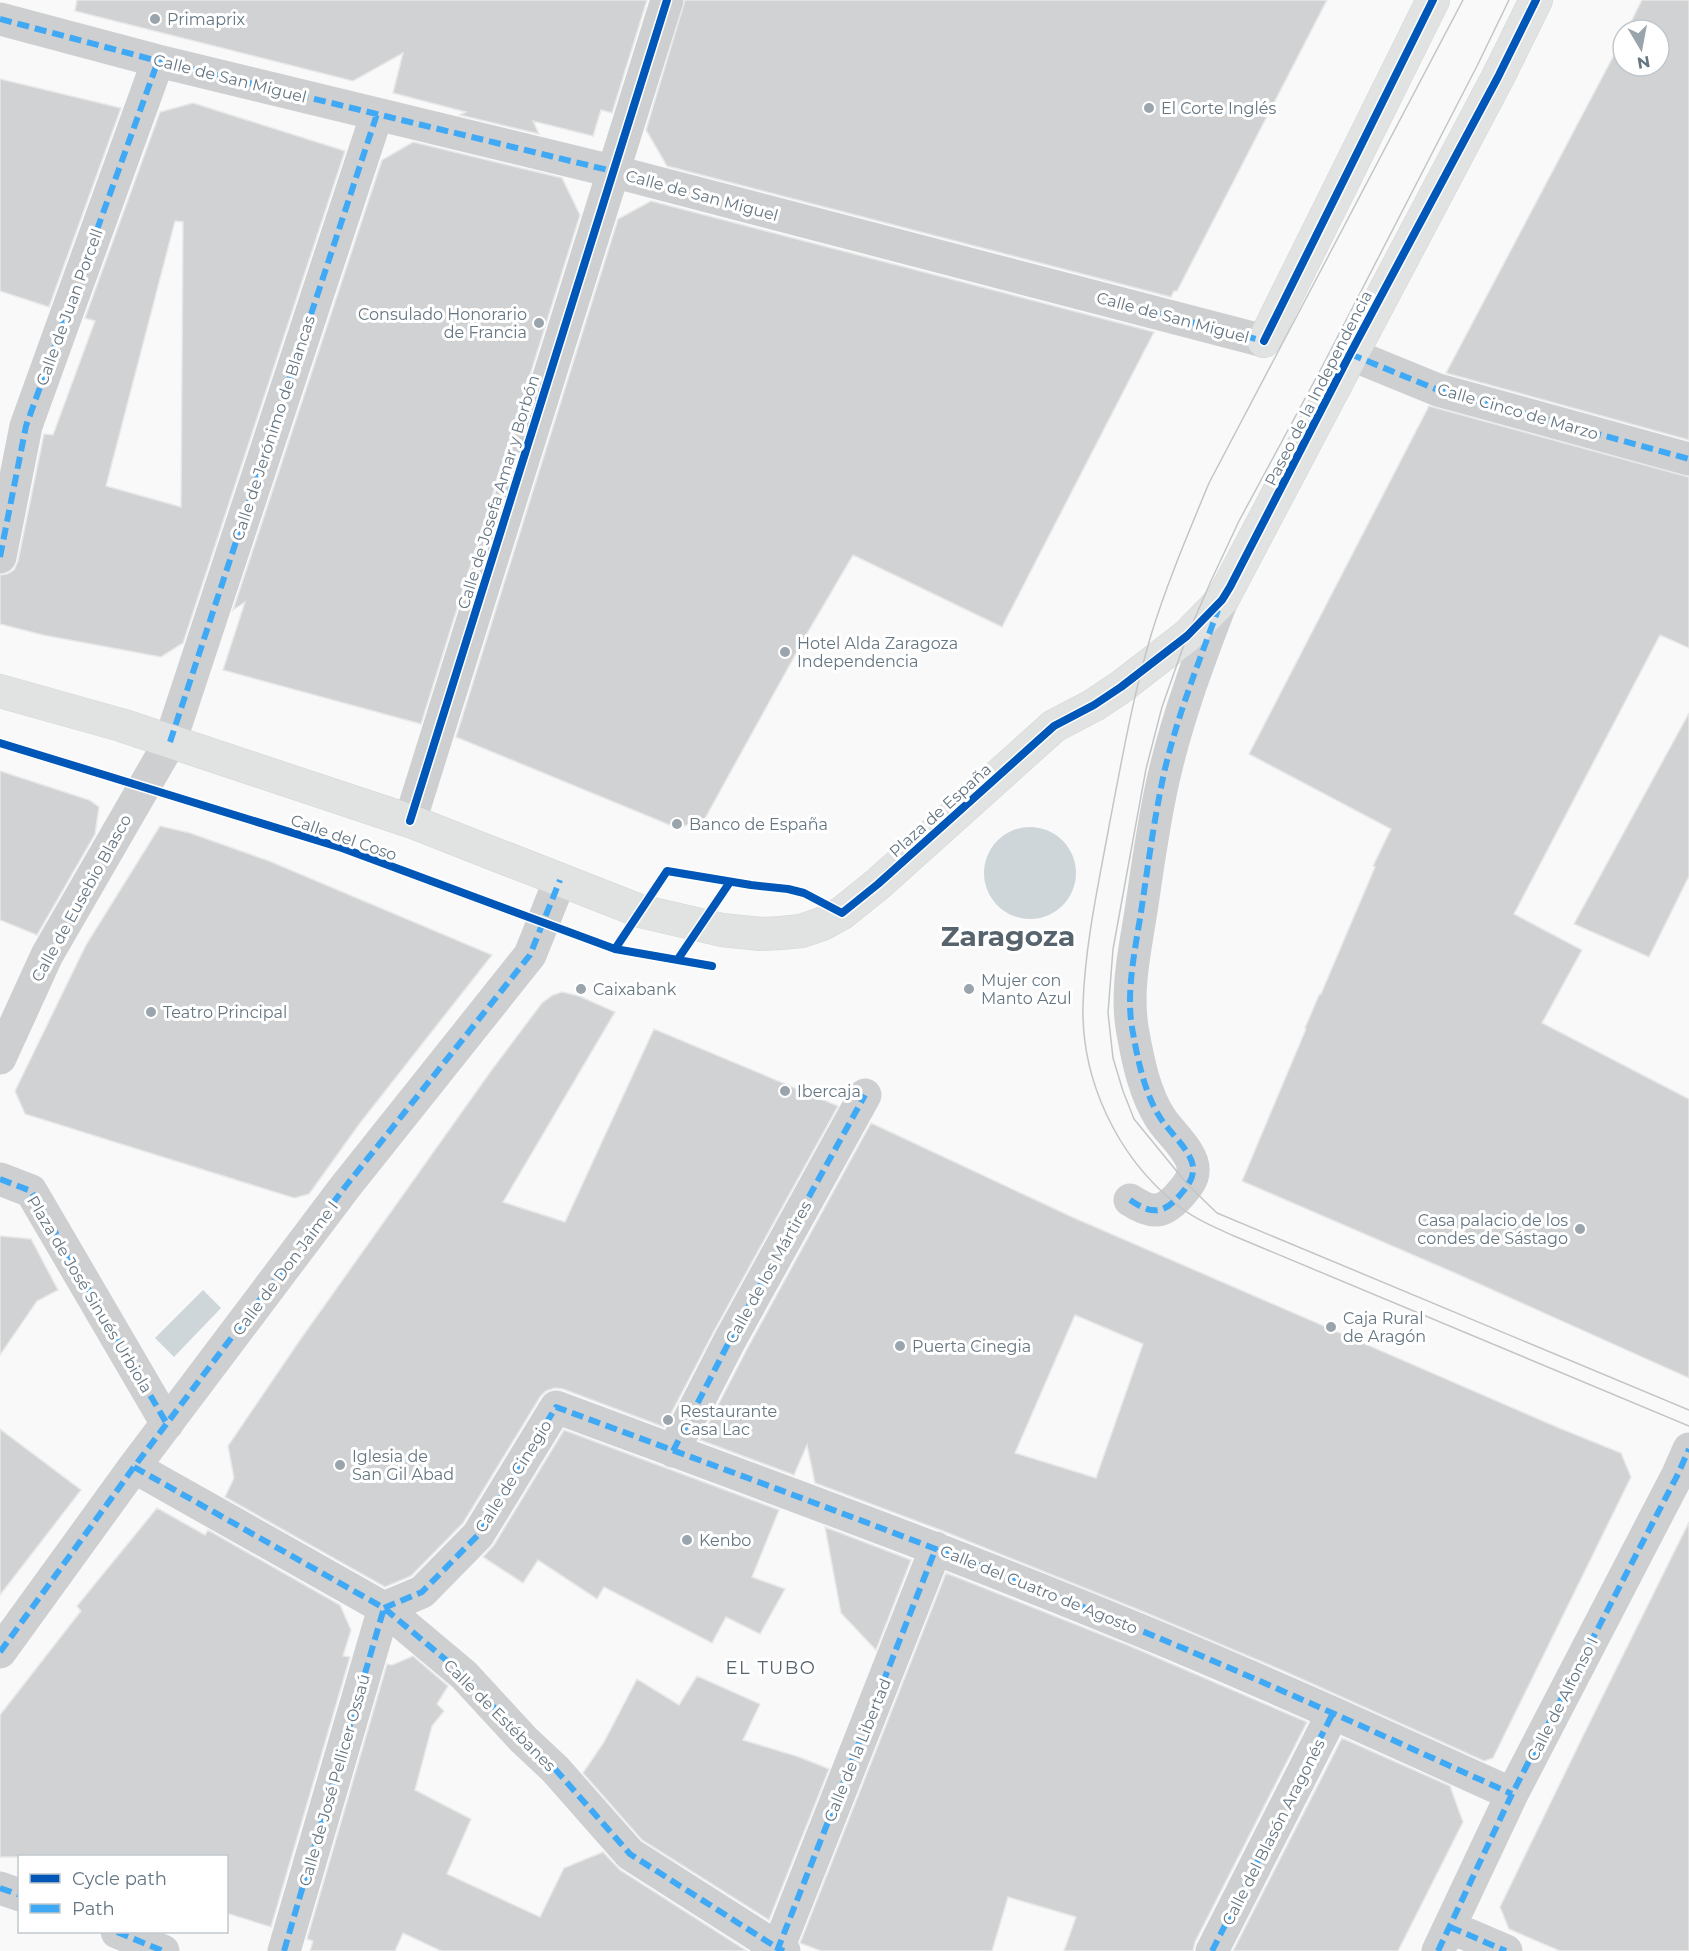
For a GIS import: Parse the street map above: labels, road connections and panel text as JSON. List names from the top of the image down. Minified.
{"streets":{"street":["Calle de San Miguel","Calle de Juan Porcell","Paseo de la Independencia","Calle Cinco de Marzo","Calle de Jerónimo de Blancas","Calle de Josefa Amar y Borbón","Plaza de España","Calle del Coso","Calle de Eusebio Blasco","Calle de Don Jaime I","Calle de los Mártires","Plaza de José Sinués Urbiola","Calle de Cinegio","Calle del Cuatro de Agosto","Calle de Alfonso I","Calle de Estébanes","Calle de la Libertad","Calle de José Pellicer Ossaú","Calle del Blasón Aragonés"]},"crossings":[["Calle de San Miguel","Calle de Juan Porcell"],["Calle de San Miguel","Calle de Jerónimo de Blancas"],["Calle de San Miguel","Calle de Josefa Amar y Borbón"],["Paseo de la Independencia","Calle Cinco de Marzo"],["Paseo de la Independencia","Plaza de España"],["Calle de Jerónimo de Blancas","Calle del Coso"],["Calle de Jerónimo de Blancas","Calle de Eusebio Blasco"],["Calle de Josefa Amar y Borbón","Calle del Coso"],["Plaza de España","Calle del Coso"],["Calle del Coso","Calle de Eusebio Blasco"],["Calle del Coso","Calle de Don Jaime I"],["Calle de Don Jaime I","Plaza de José Sinués Urbiola"],["Calle de Don Jaime I","Calle de Estébanes"],["Calle de los Mártires","Calle del Cuatro de Agosto"],["Calle de Cinegio","Calle del Cuatro de Agosto"],["Calle de Cinegio","Calle de Estébanes"],["Calle de Cinegio","Calle de José Pellicer Ossaú"],["Calle del Cuatro de Agosto","Calle de Alfonso I"],["Calle del Cuatro de Agosto","Calle de la Libertad"],["Calle del Cuatro de Agosto","Calle del Blasón Aragonés"],["Calle de Estébanes","Calle de la Libertad"],["Calle de Estébanes","Calle de José Pellicer Ossaú"]],"districts":["Zaragoza","EL TUBO"],"places":["Primaprix","El Corte Inglés","Consulado Honorario de Francia","Hotel Alda Zaragoza Independencia","Banco de España","Caixabank","Mujer con Manto Azul","Teatro Principal","Ibercaja","Casa palacio de los condes de Sástago","Caja Rural de Aragón","Puerta Cinegia","Restaurante Casa Lac","Iglesia de San Gil Abad","Kenbo"],"legend":["Cycle path","Path"],"north":"bottom"}
